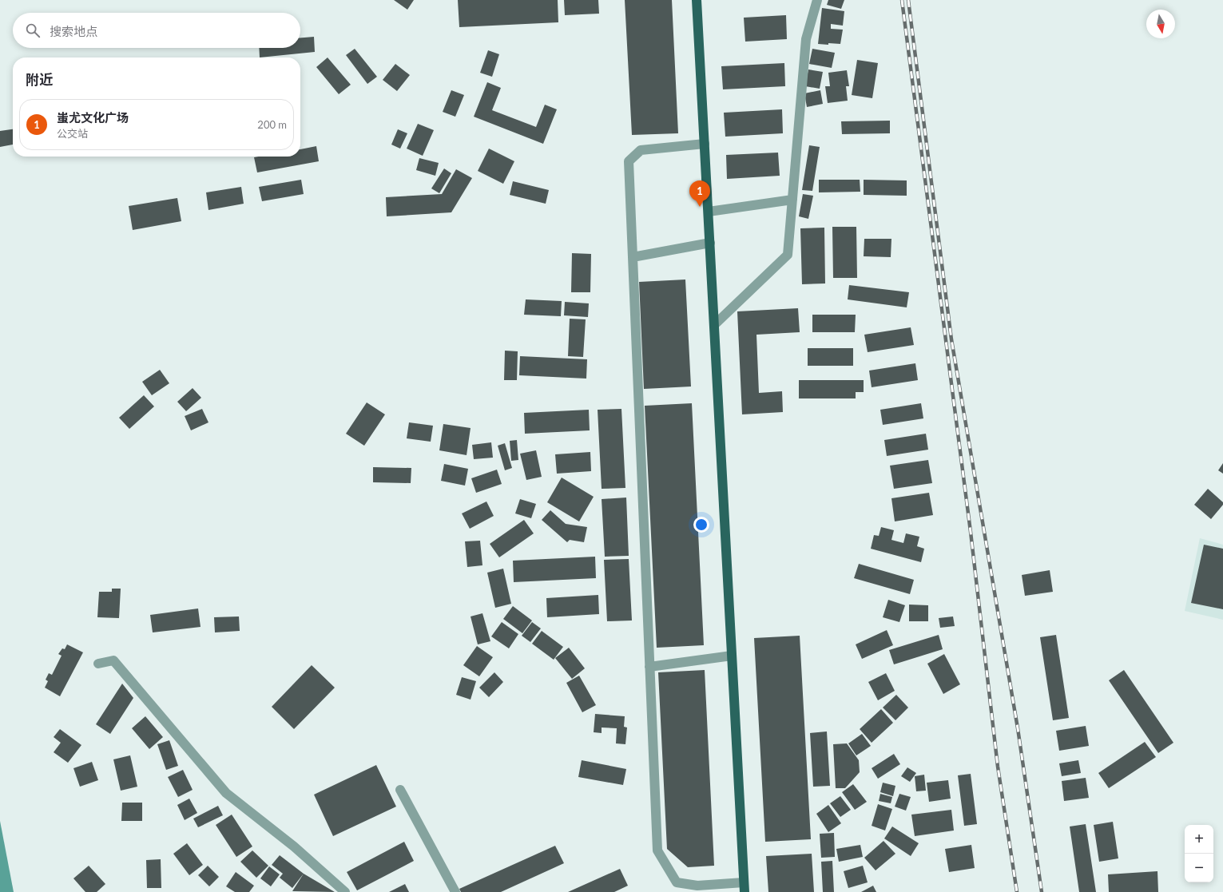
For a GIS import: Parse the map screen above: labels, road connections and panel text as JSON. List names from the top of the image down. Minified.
{"north":"bottom","page":{"search":"搜索地点","heading":"附近","list":[{"mark":"1","name":"蚩尤文化广场","note":"公交站","value":"200 m"}],"pins":"1","map_buttons":["+","−"]}}
